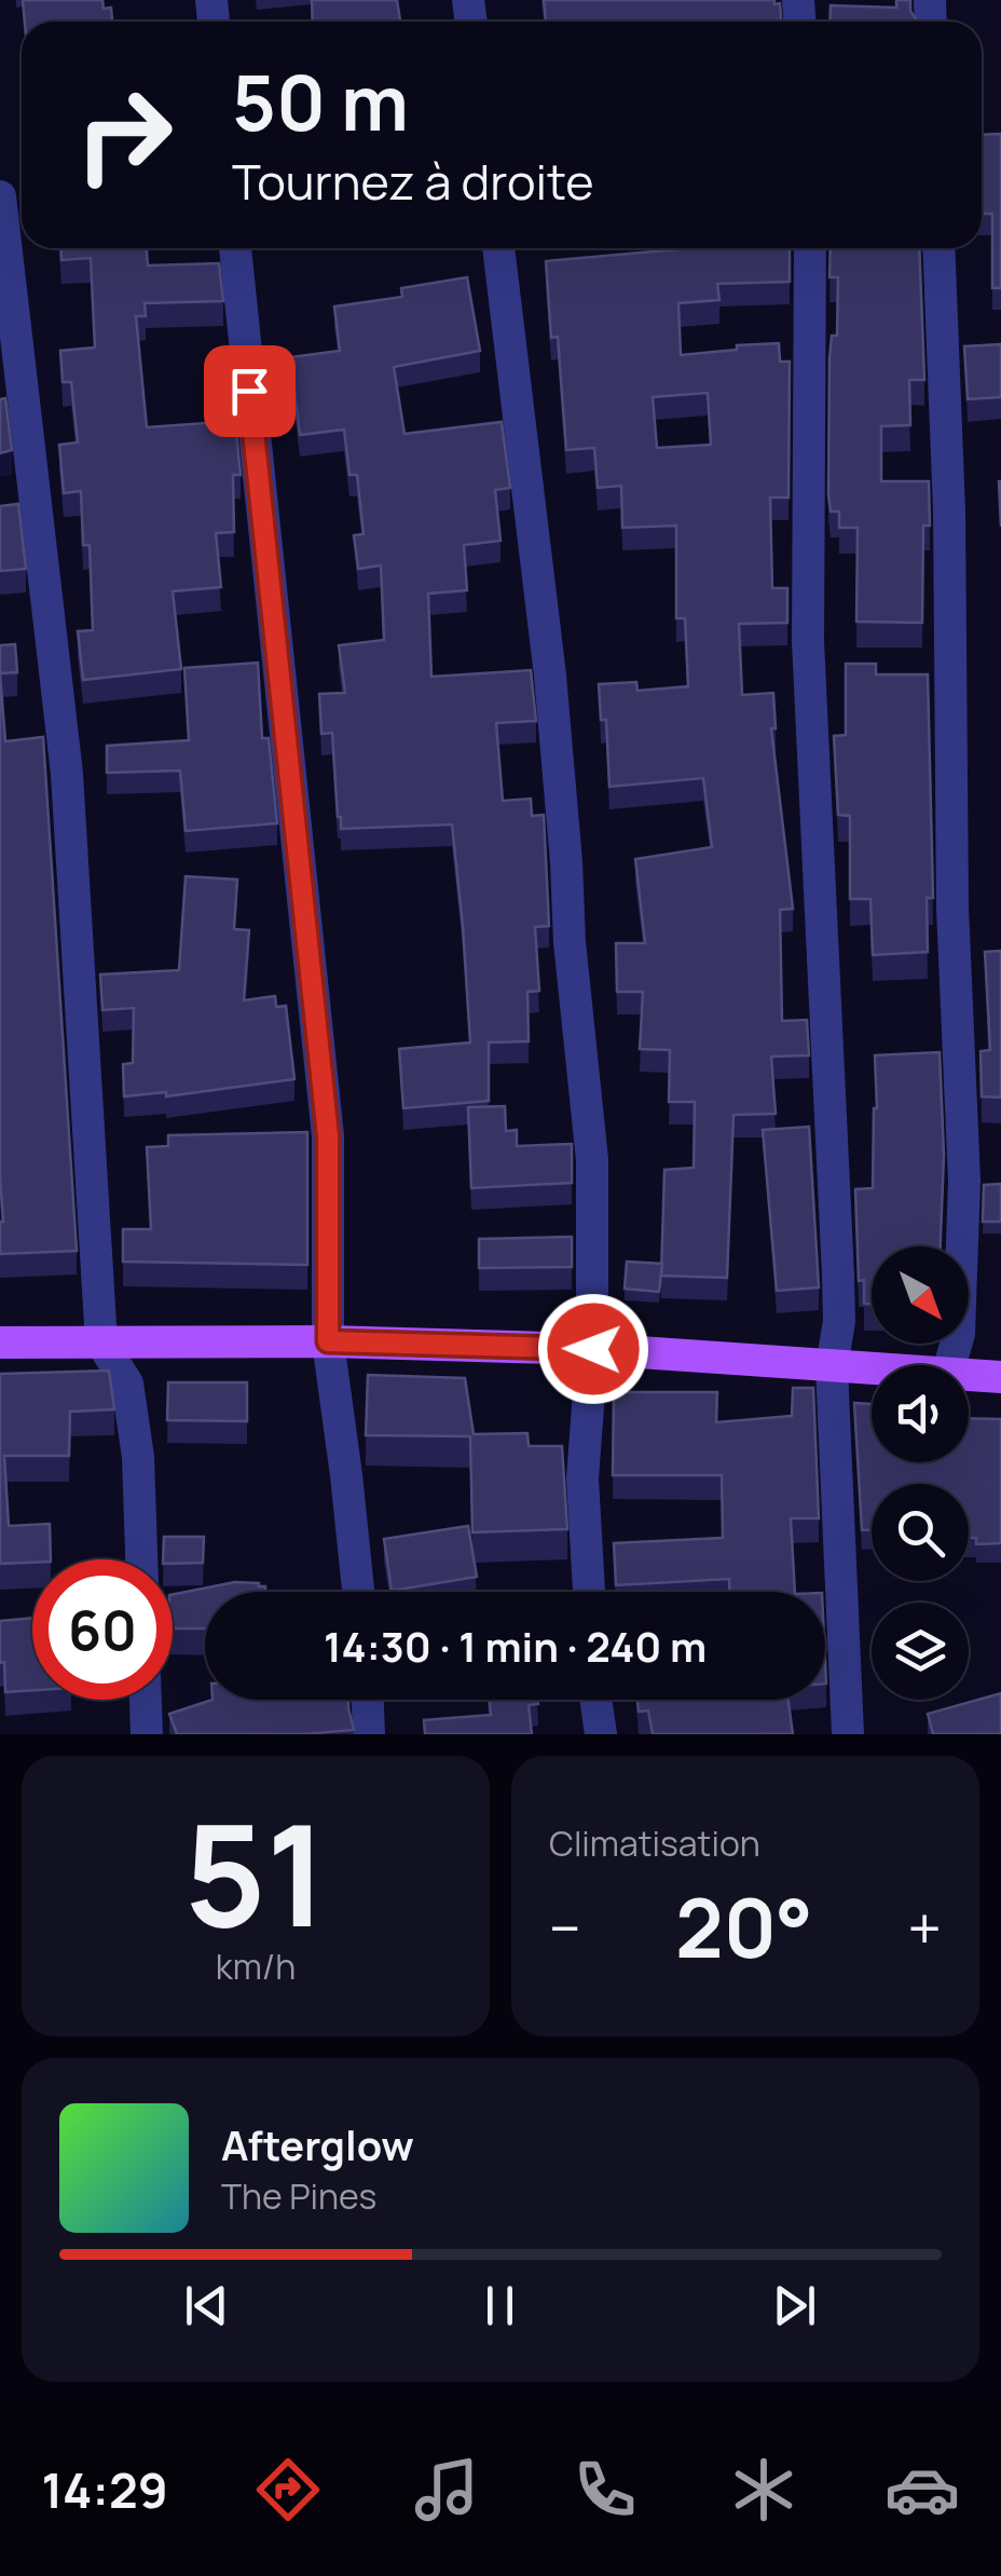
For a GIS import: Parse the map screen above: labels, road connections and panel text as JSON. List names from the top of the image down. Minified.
{"north":"bottom right","page":{"turn":["50 m","Tournez à droite"],"limit":"60","trip":"14:30 · 1 min · 240 m","tile":[["51","km/h"],"Climatisation"],"heat":["−","20°","+"],"song":["Afterglow","The Pines"],"tabs":"14:29"}}
